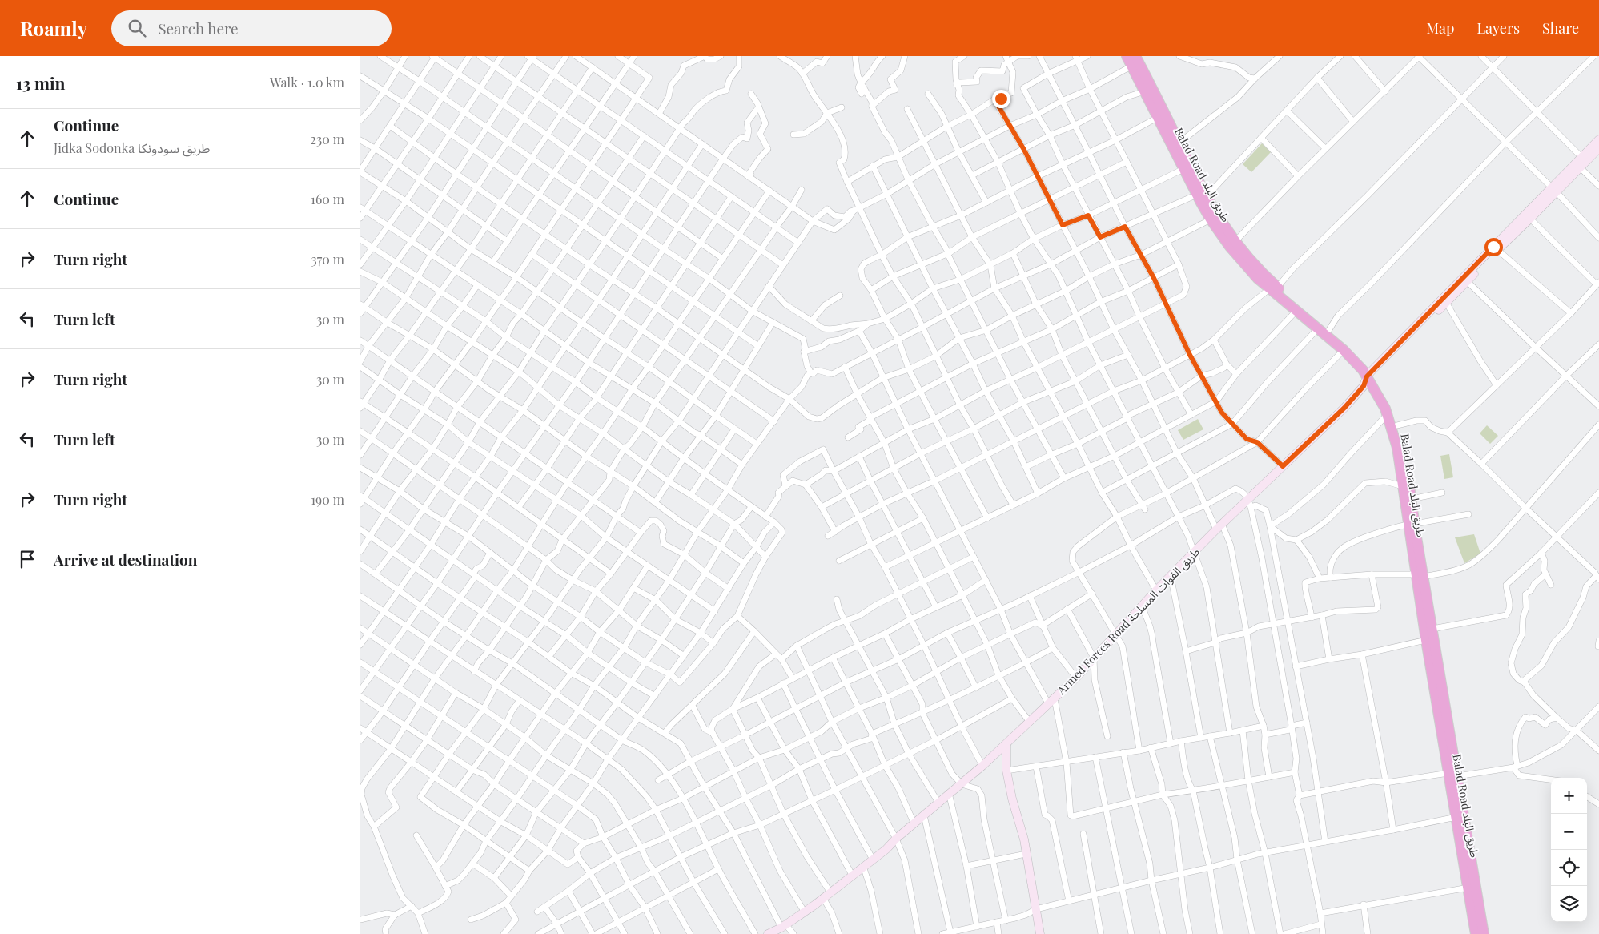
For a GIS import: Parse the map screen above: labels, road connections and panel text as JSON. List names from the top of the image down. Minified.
{"streets":{"highway":["Balad Road طريق البلد"],"street":["Armed Forces Road طريق القوات المسلحة"]},"crossings":[["Balad Road طريق البلد","Armed Forces Road طريق القوات المسلحة"]],"page":{"header":"Roamly","search":"Search here","nav":["Map","Layers","Share"],"heading":["13 min","Walk · 1.0 km"],"list":[["Continue","Jidka Sodonka طريق سودونكا","230 m"],["Continue","160 m"],["Turn right","370 m"],["Turn left","30 m"],["Turn right","30 m"],["Turn left","30 m"],["Turn right","190 m"],"Arrive at destination"],"map_buttons":["+","−"]}}
